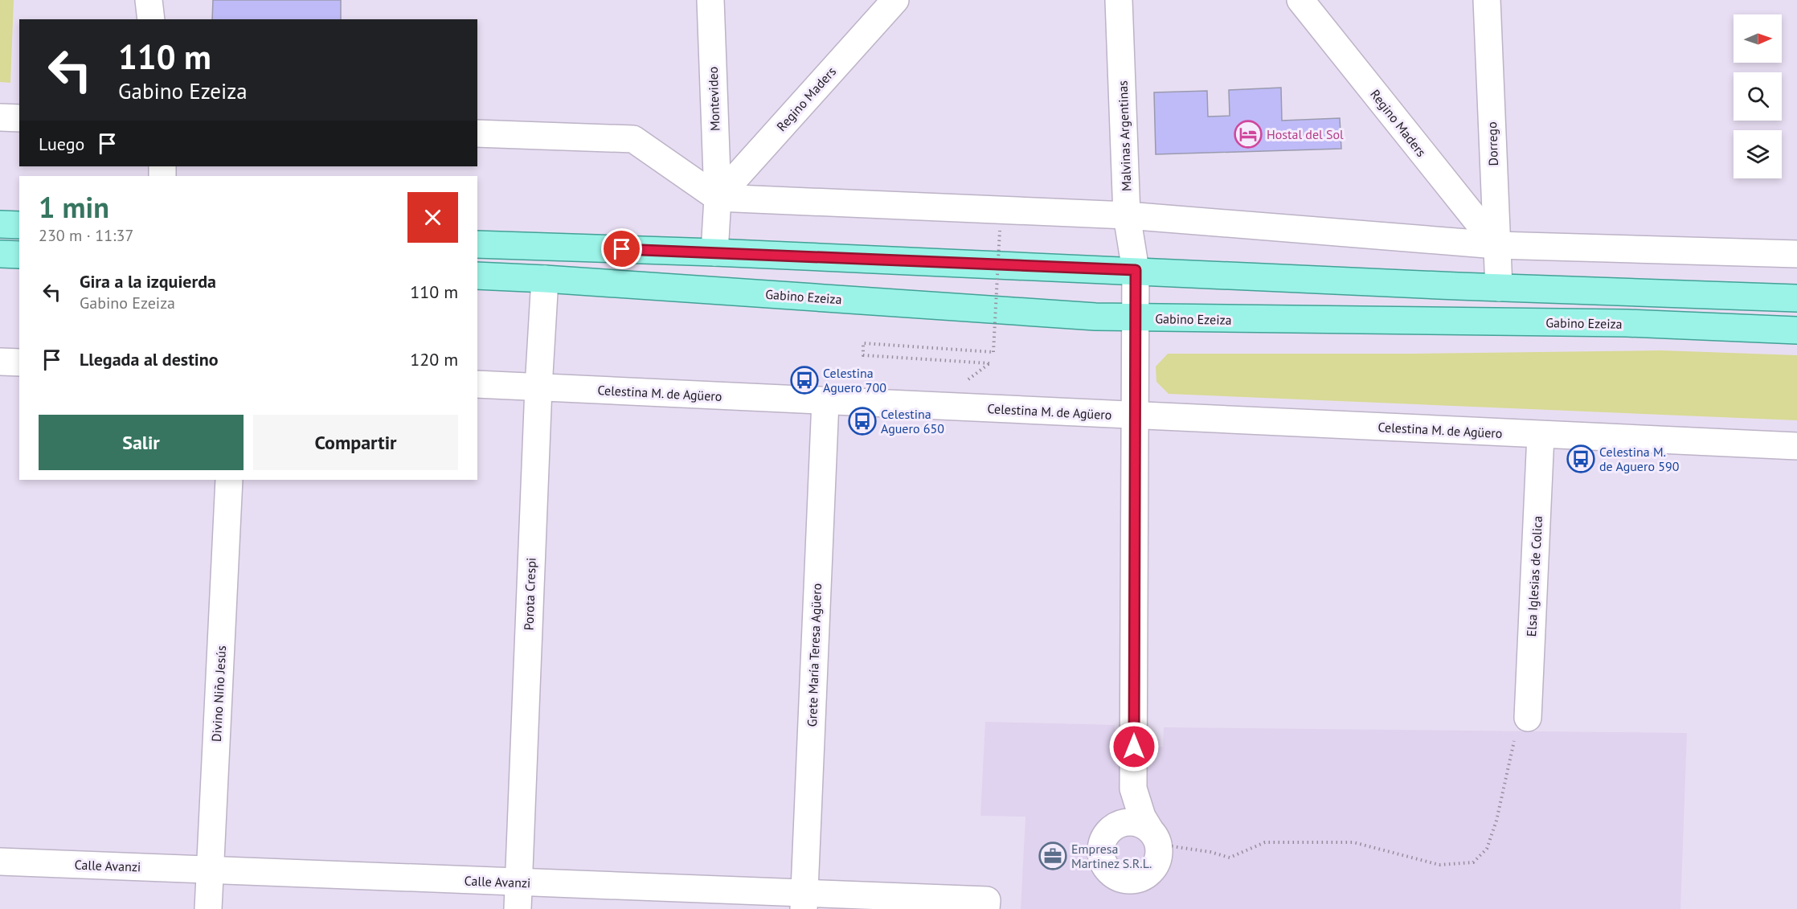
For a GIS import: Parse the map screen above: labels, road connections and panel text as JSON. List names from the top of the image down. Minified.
{"streets":{"main road":["Gabino Ezeiza"],"street":["Montevideo","Regino Maders","Malvinas Argentinas","Dorrego","Celestina M. de Agüero","Elsa Iglesias de Colica","Porota Crespi","Grete María Teresa Agüero","Divino Niño Jesús","Calle Avanzi"]},"crossings":[["Montevideo","Regino Maders"],["Regino Maders","Dorrego"],["Malvinas Argentinas","Gabino Ezeiza"],["Malvinas Argentinas","Celestina M. de Agüero"],["Gabino Ezeiza","Porota Crespi"],["Celestina M. de Agüero","Elsa Iglesias de Colica"],["Celestina M. de Agüero","Porota Crespi"],["Celestina M. de Agüero","Grete María Teresa Agüero"],["Porota Crespi","Calle Avanzi"],["Grete María Teresa Agüero","Calle Avanzi"],["Divino Niño Jesús","Calle Avanzi"]],"places":{"hotel":["Hostal del Sol"],"bus stop":["Celestina Aguero 700","Celestina Aguero 650","Celestina M. de Aguero 590"],"office":["Empresa Martinez S.R.L."]},"north":"right","page":{"turn":["110 m","Gabino Ezeiza"],"then":"Luego","heading":["1 min","230 m · 11:37"],"list":[{"name":"Gira a la izquierda","note":"Gabino Ezeiza","value":"110 m"},{"name":"Llegada al destino","value":"120 m"}],"buttons":["Salir","Compartir"]}}
